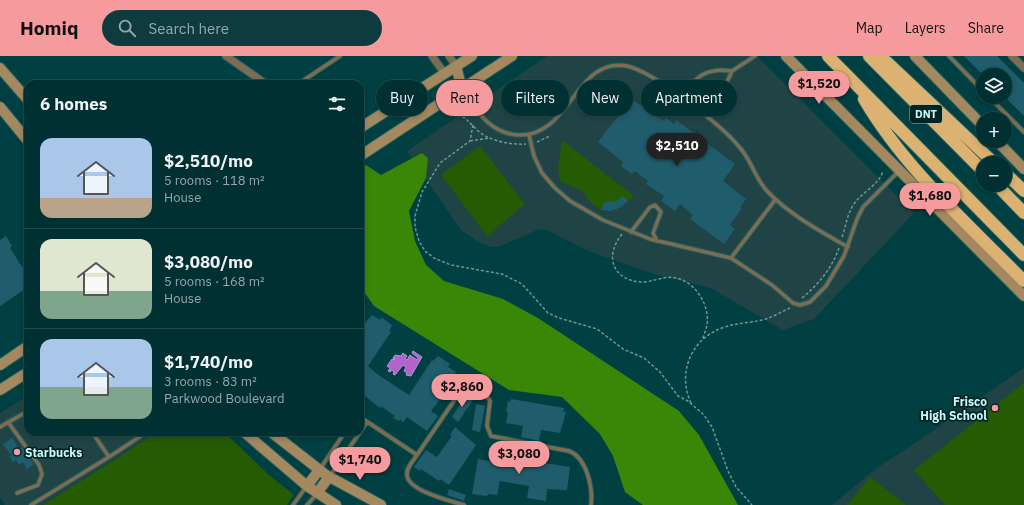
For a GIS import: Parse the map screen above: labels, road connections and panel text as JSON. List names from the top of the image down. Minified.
{"streets":{"highway":["DNT"]},"places":["Frisco High School","Starbucks"],"page":{"header":"Homiq","search":"Search here","nav":["Map","Layers","Share"],"map_buttons":["+","−"],"price":["$1,520","$2,510","$1,680","$2,860","$3,080","$1,740"],"chip":["Buy","Rent","Filters","New","Apartment"],"heading":"6 homes","list":[{"name":"$2,510/mo","note":"5 rooms · 118 m² · House"},{"name":"$3,080/mo","note":"5 rooms · 168 m² · House"},{"name":"$1,740/mo","note":"3 rooms · 83 m² · Parkwood Boulevard"}]}}
